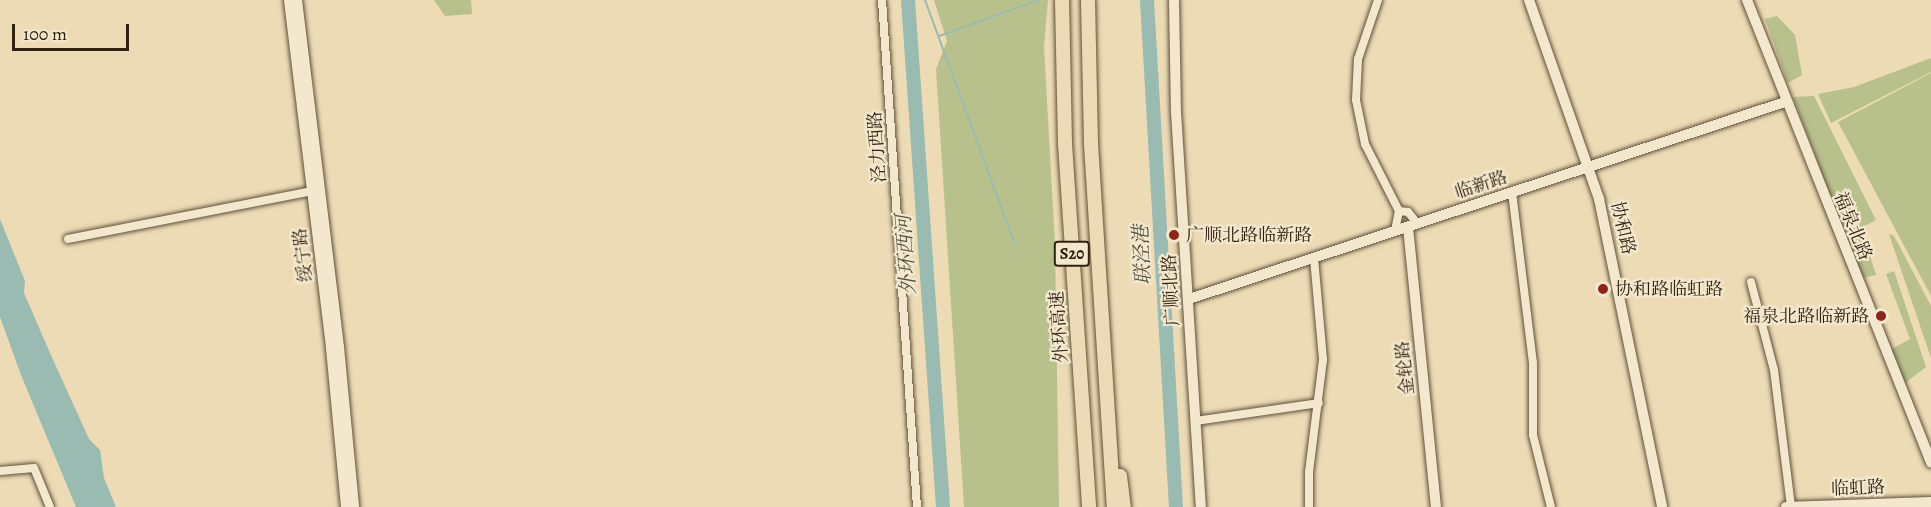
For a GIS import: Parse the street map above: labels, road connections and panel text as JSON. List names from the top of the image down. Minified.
{"streets":{"highway":["S20","外环高速"],"street":["泾力西路","临新路","福泉北路","协和路","绥宁路","广顺北路","金轮路","临虹路"]},"crossings":[["临新路","福泉北路"],["临新路","协和路"],["临新路","广顺北路"],["临新路","金轮路"]],"water":["外环西河","联泾港"],"places":["广顺北路临新路","协和路临虹路","福泉北路临新路"],"scale_bar":"100 m"}
